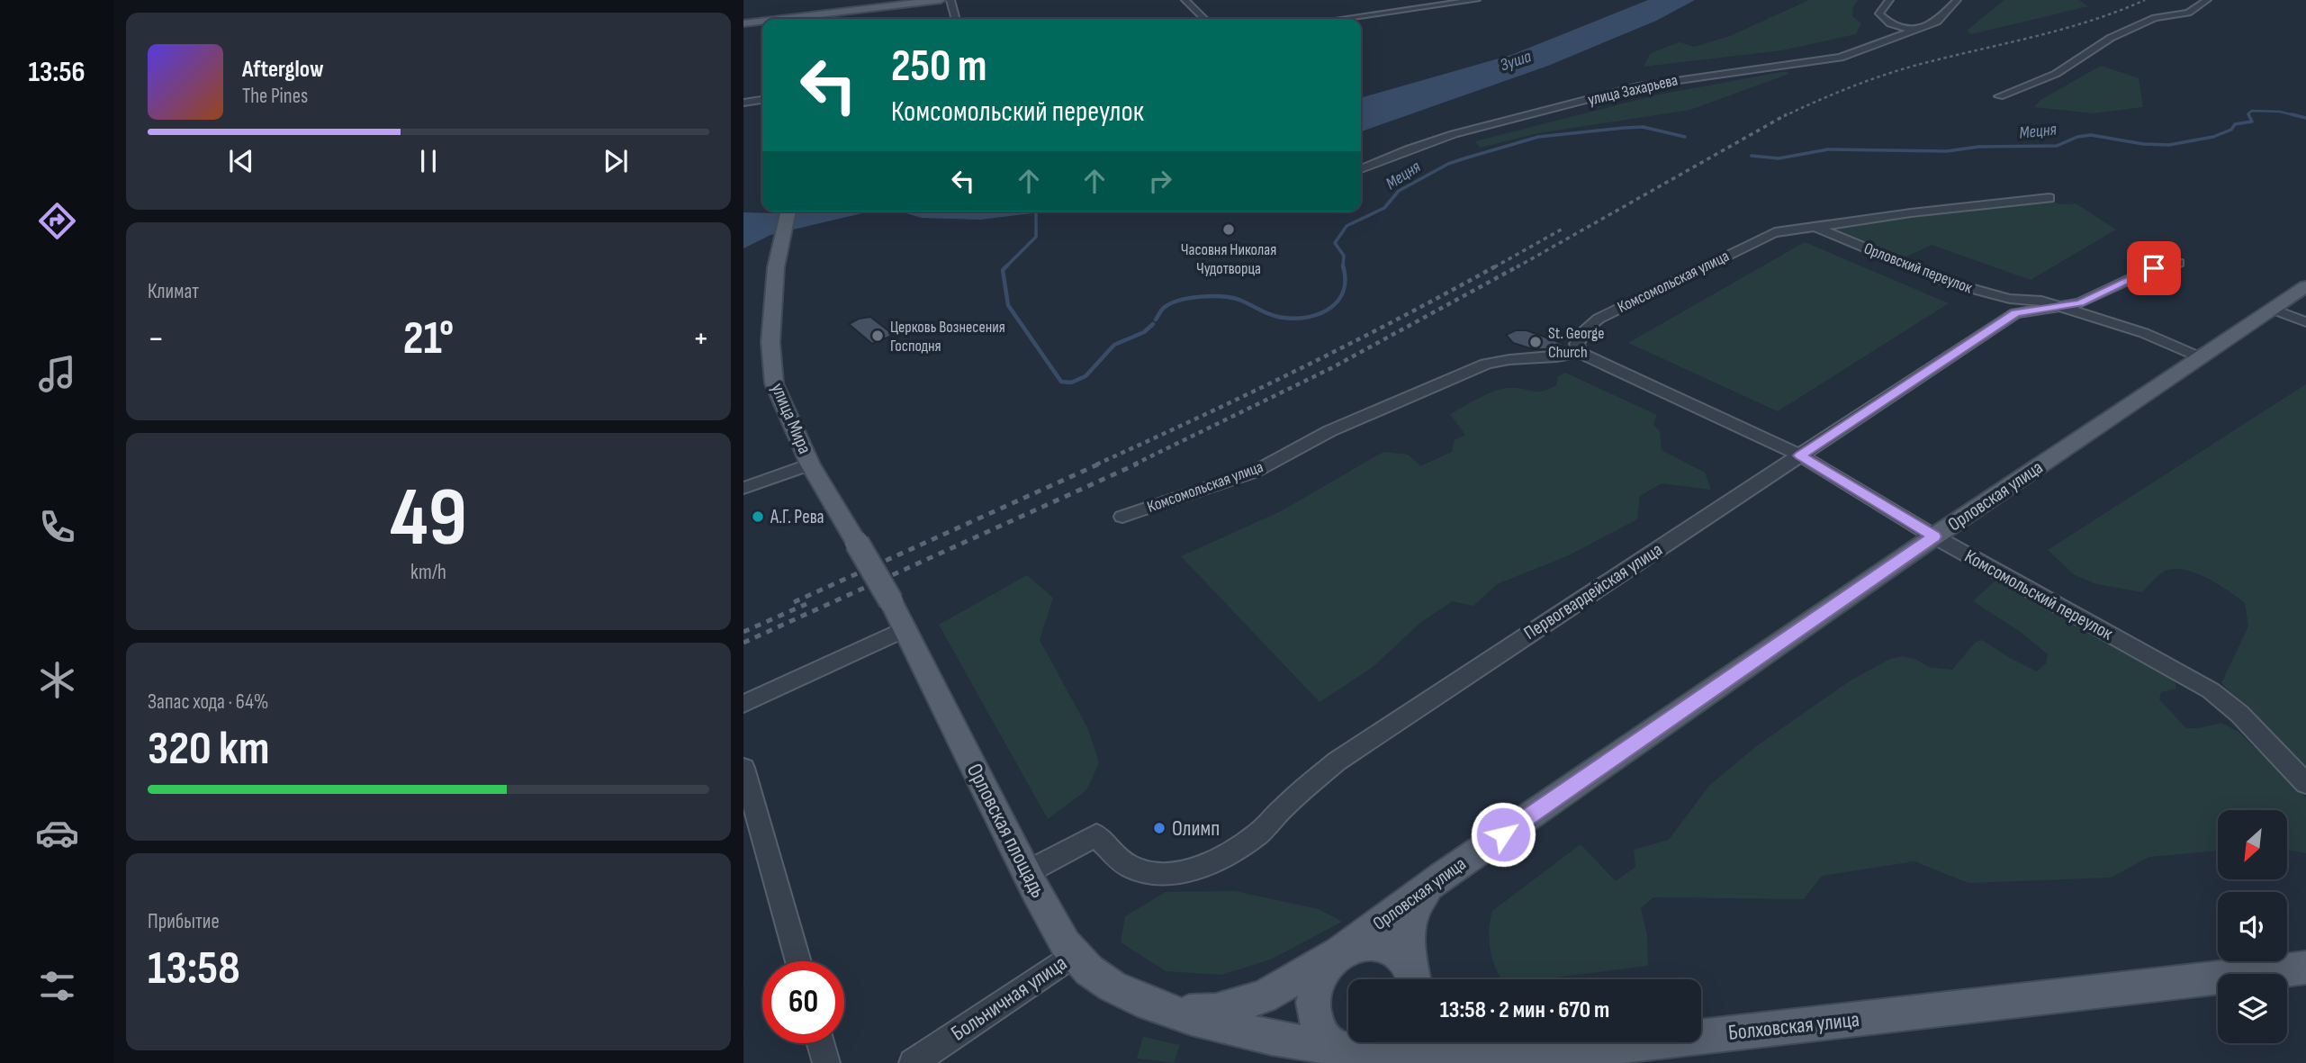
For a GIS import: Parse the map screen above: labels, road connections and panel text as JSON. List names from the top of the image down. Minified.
{"streets":{"main road":["улица Мира","Орловская улица","Орловская площадь","Болховская улица"],"street":["улица Захарьева","Орловский переулок","Комсомольская улица","Первогвардейская улица","Комсомольский переулок","Больничная улица"]},"crossings":[["Орловский переулок","Комсомольская улица"],["Орловский переулок","Орловская улица"],["Орловский переулок","Первогвардейская улица"],["Комсомольская улица","Комсомольский переулок"],["улица Мира","Орловская площадь"],["Орловская улица","Комсомольский переулок"],["Орловская улица","Орловская площадь"],["Орловская улица","Болховская улица"],["Первогвардейская улица","Комсомольский переулок"],["Первогвардейская улица","Орловская площадь"],["Орловская площадь","Больничная улица"],["Орловская площадь","Болховская улица"]],"water":["Зуша","Мецня"],"places":["Часовня Николая Чудотворца","Церковь Вознесения Господня","St. George Church","А.Г. Рева","Олимп"],"north":"bottom left","page":{"tabs":"13:56","turn":["250 m","Комсомольский переулок"],"song":["Afterglow","The Pines"],"tile":["Климат",["49","km/h"],["Запас хода · 64%","320 km"],["Прибытие","13:58"]],"heat":["−","21°","+"],"limit":"60","trip":"13:58 · 2 мин · 670 m"}}
